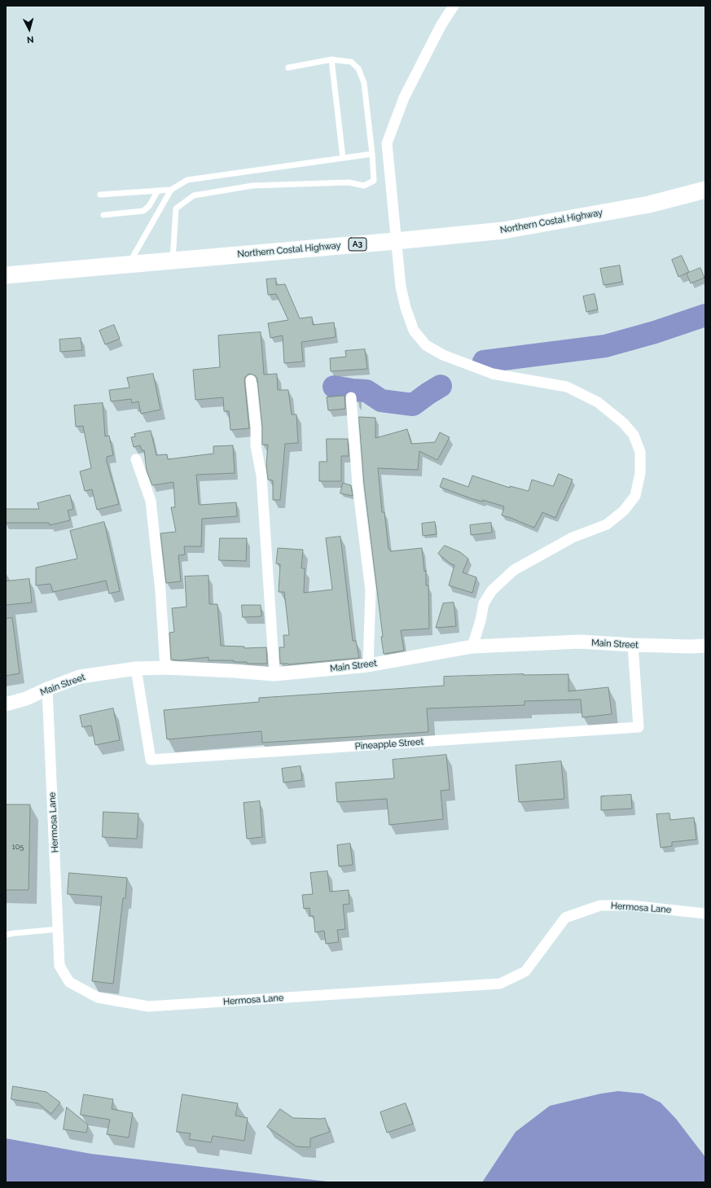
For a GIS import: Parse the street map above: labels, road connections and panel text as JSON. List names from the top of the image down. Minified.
{"streets":{"main road":["Northern Costal Highway","A3"],"street":["Main Street","Pineapple Street","Hermosa Lane"]},"crossings":[["Main Street","Pineapple Street"],["Main Street","Hermosa Lane"]],"house_numbers":["105"],"north":"bottom"}
